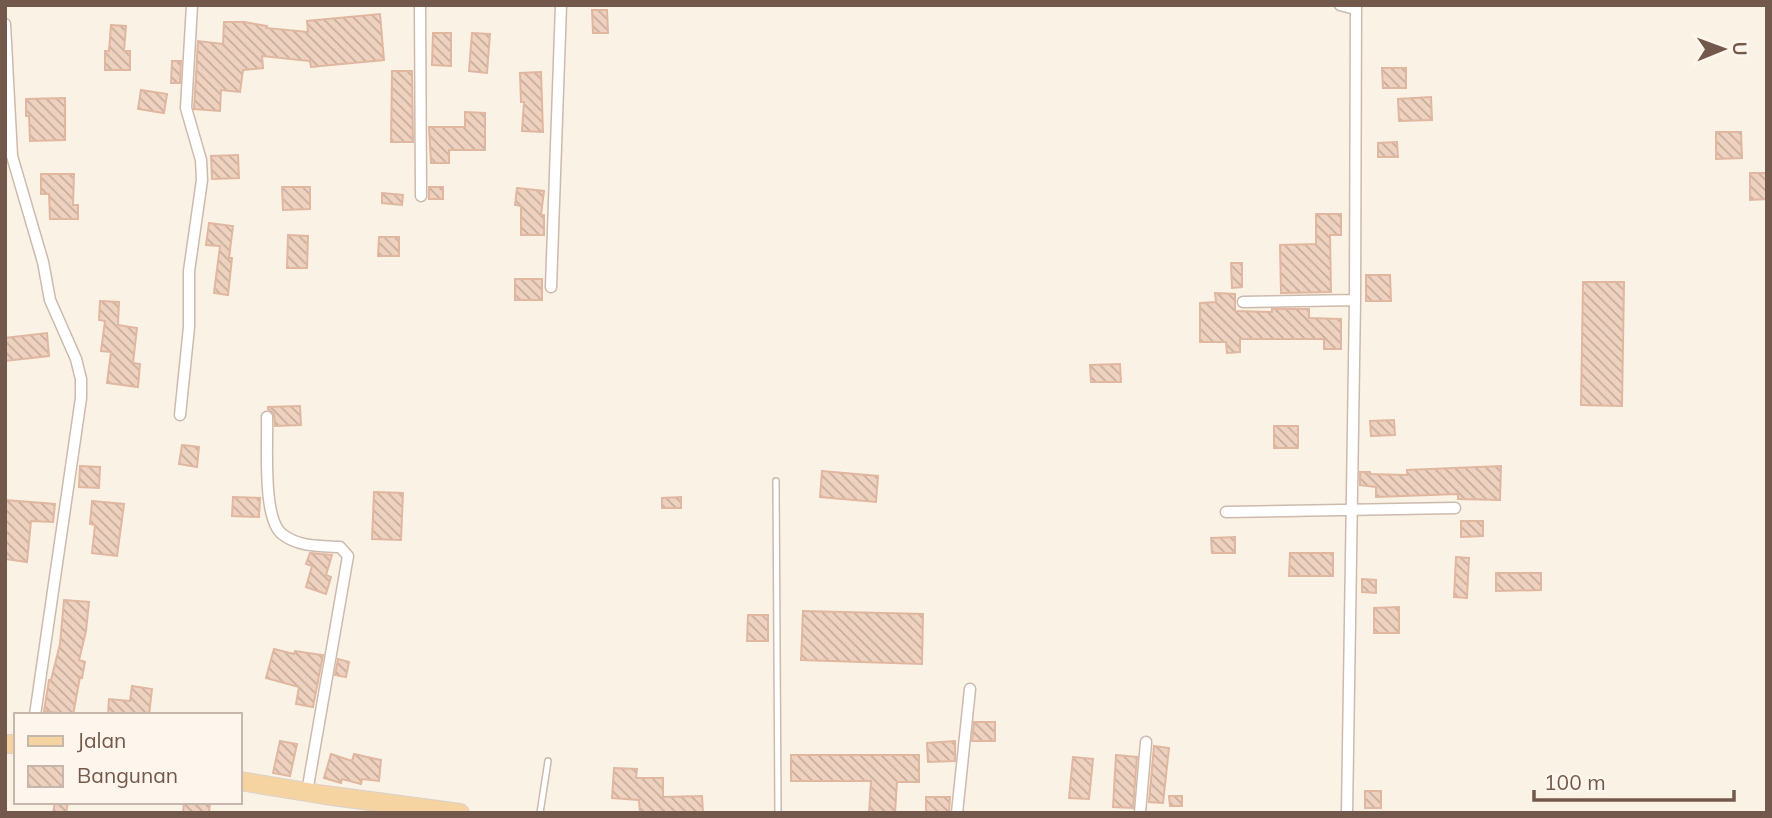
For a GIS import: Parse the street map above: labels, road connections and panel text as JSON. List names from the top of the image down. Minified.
{"legend":["Jalan","Bangunan"],"scale_bar":"100 m","north":"right"}
